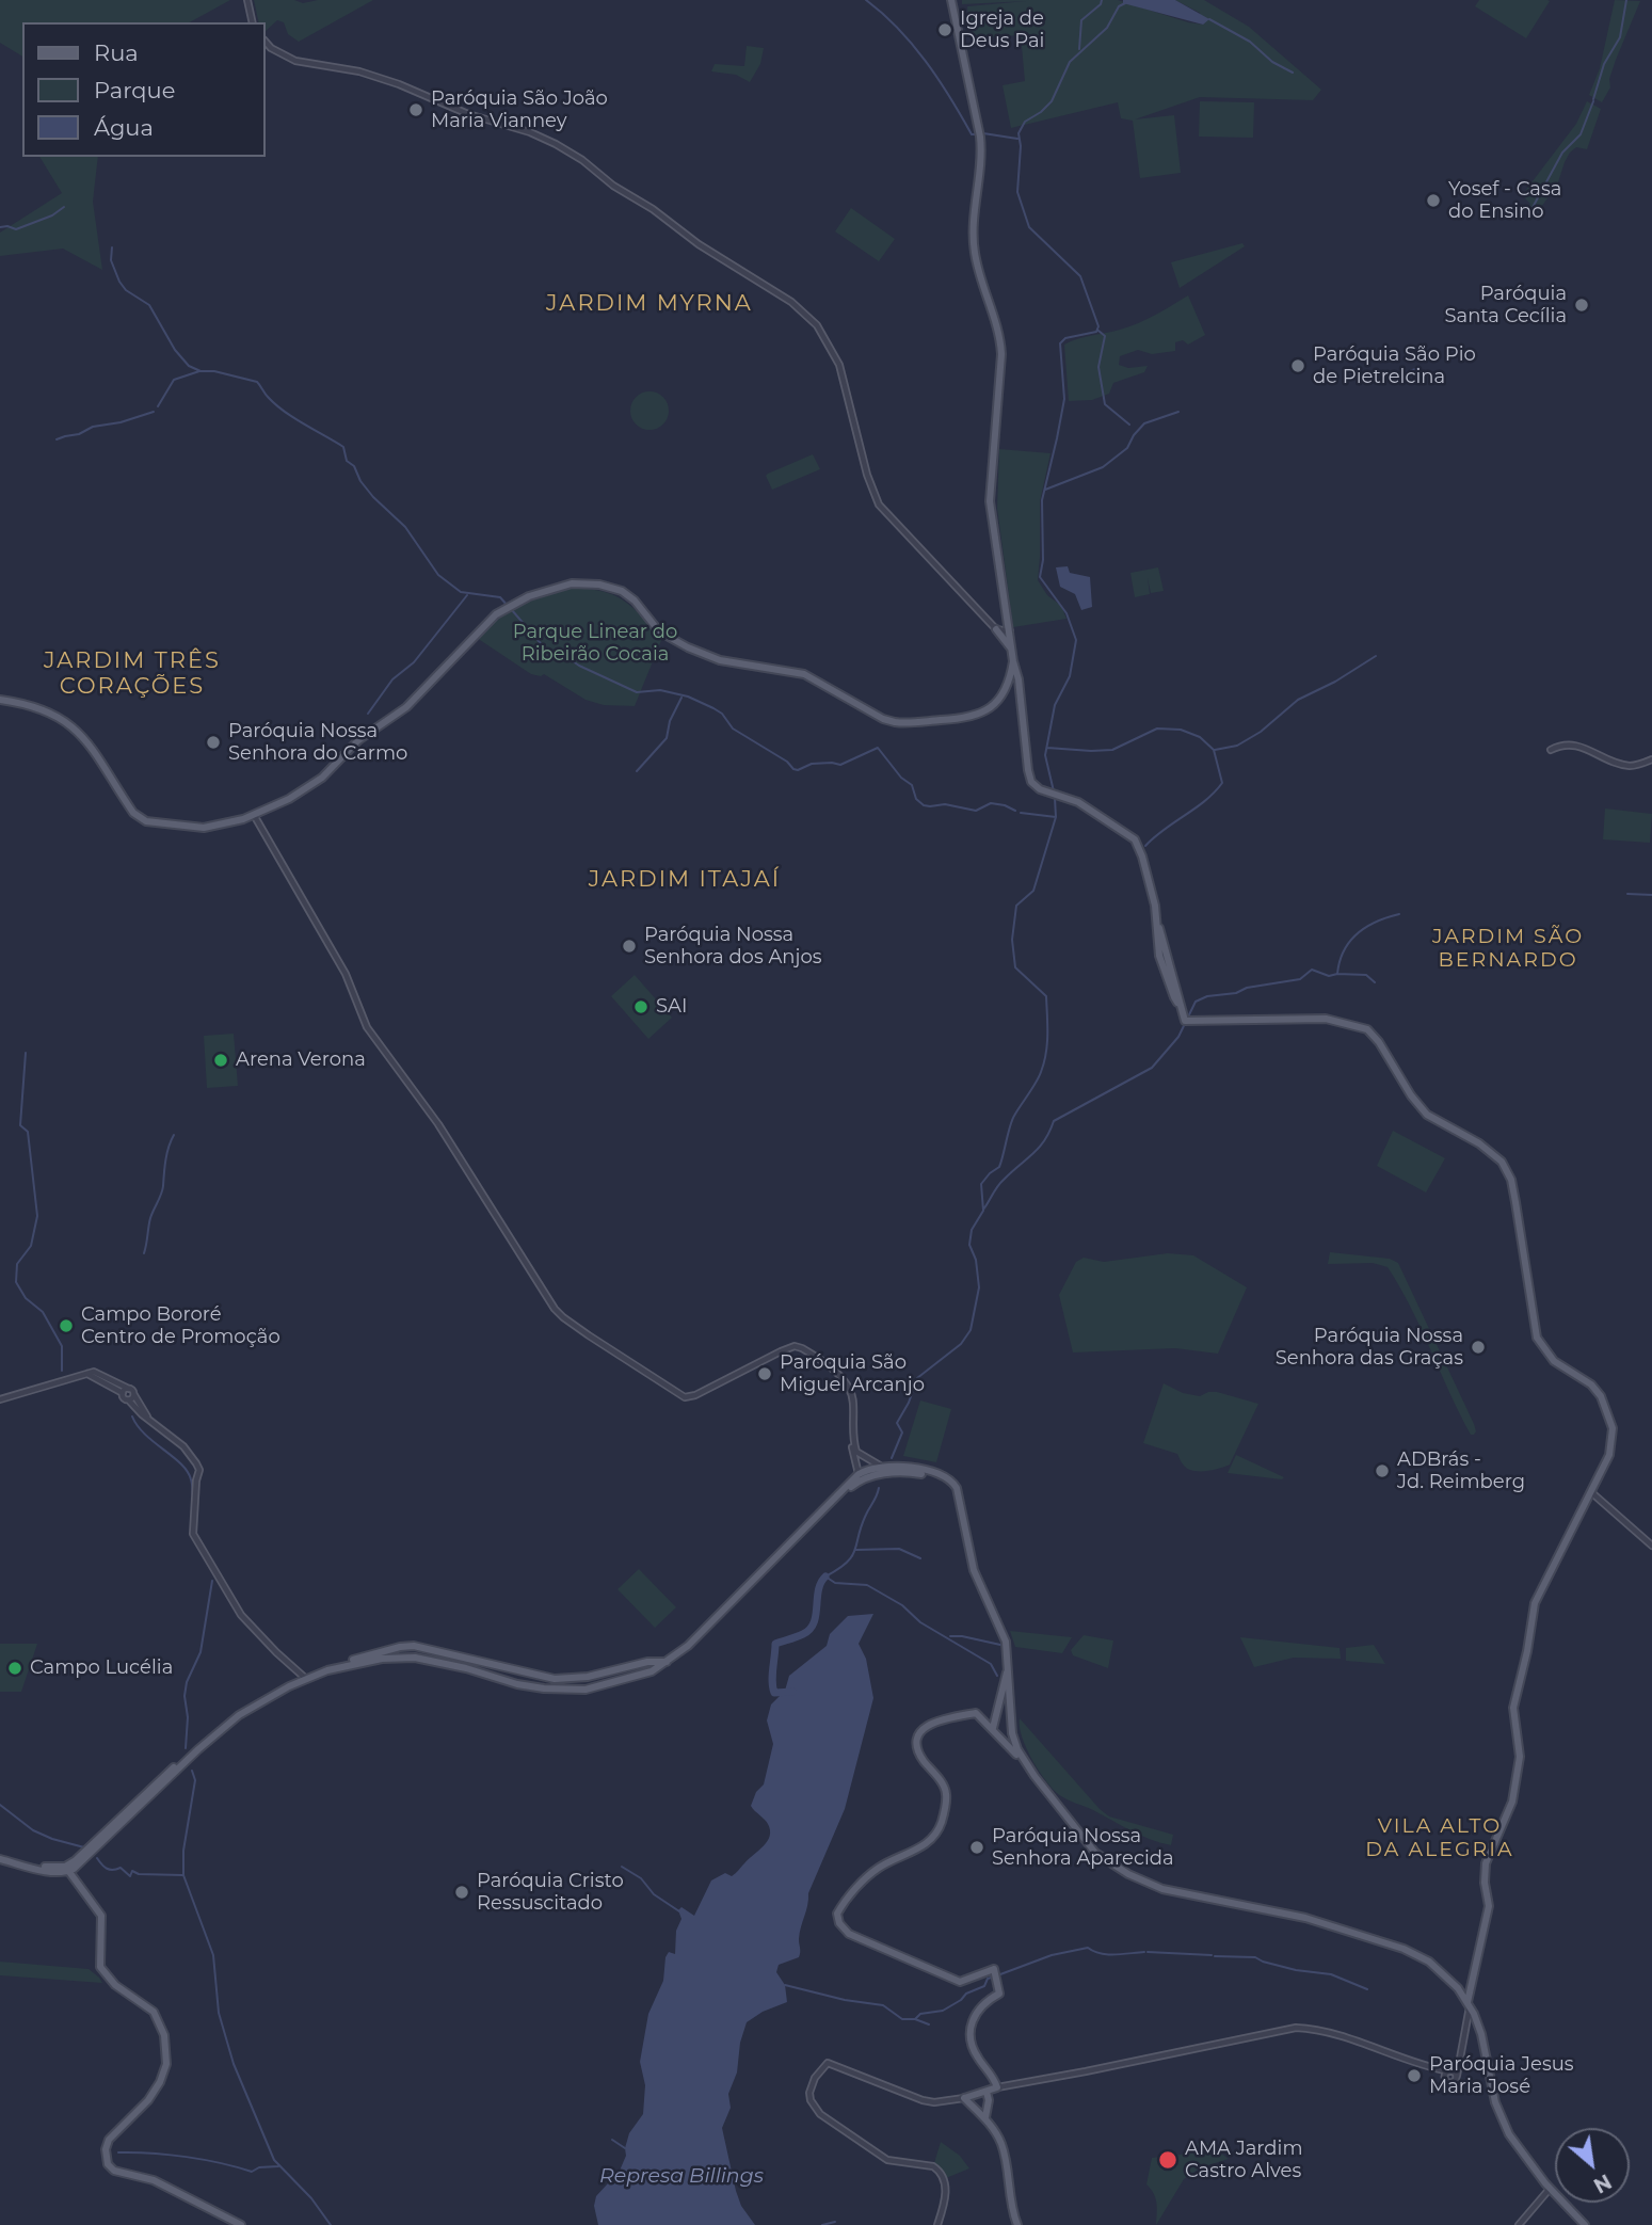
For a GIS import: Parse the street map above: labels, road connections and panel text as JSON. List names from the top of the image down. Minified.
{"districts":["JARDIM MYRNA","JARDIM TRÊS CORAÇÕES","JARDIM ITAJAÍ","JARDIM SÃO BERNARDO","VILA ALTO DA ALEGRIA"],"water":["Represa Billings"],"parks":["Parque Linear do Ribeirão Cocaia"],"places":["Igreja de Deus Pai","Paróquia São João Maria Vianney","Yosef - Casa do Ensino","Paróquia Santa Cecília","Paróquia São Pio de Pietrelcina","Paróquia Nossa Senhora do Carmo","Paróquia Nossa Senhora dos Anjos","SAI","Arena Verona","Campo Bororé Centro de Promoção","Paróquia Nossa Senhora das Graças","Paróquia São Miguel Arcanjo","ADBrás - Jd. Reimberg","Campo Lucélia","Paróquia Nossa Senhora Aparecida","Paróquia Cristo Ressuscitado","Paróquia Jesus Maria José","AMA Jardim Castro Alves"],"legend":["Rua","Parque","Água"],"north":"bottom right"}
